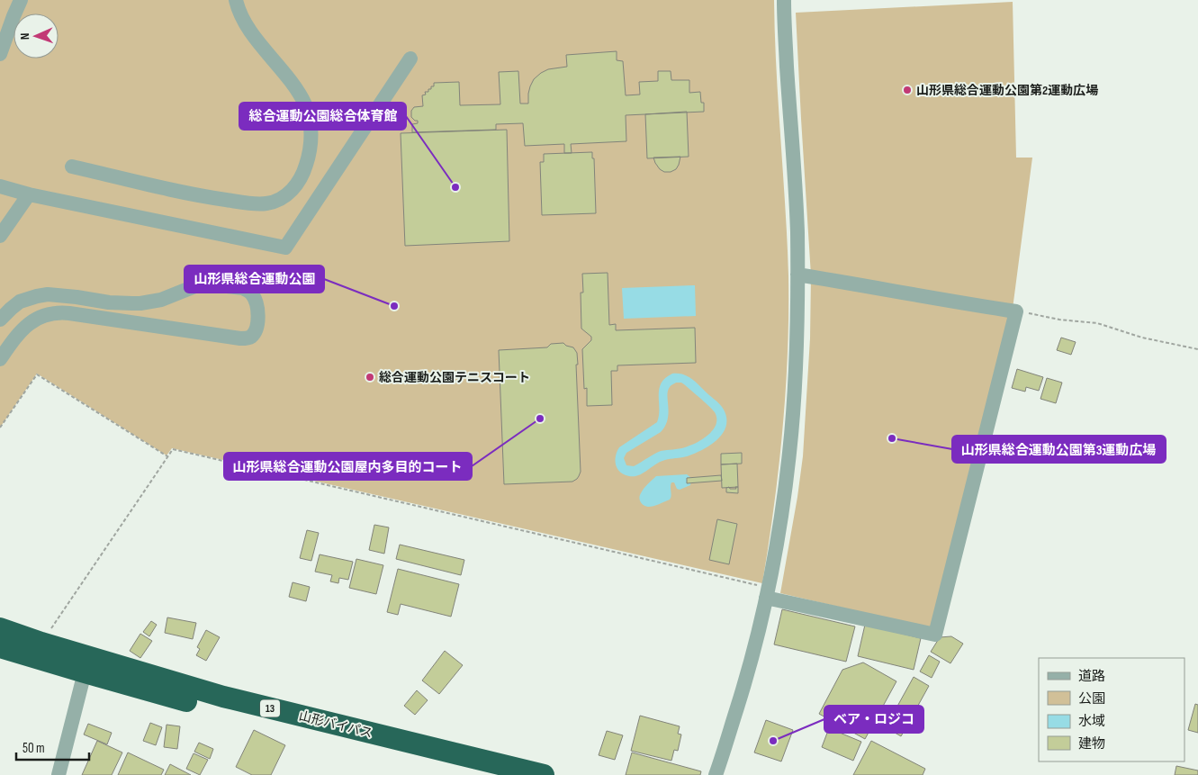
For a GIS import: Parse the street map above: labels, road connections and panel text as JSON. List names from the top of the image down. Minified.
{"streets":{"highway":["13","山形バイパス"]},"places":["山形県総合運動公園第2運動広場","総合運動公園総合体育館","山形県総合運動公園","総合運動公園テニスコート","山形県総合運動公園屋内多目的コート","山形県総合運動公園第3運動広場","ベア・ロジコ"],"legend":["道路","公園","水域","建物"],"scale_bar":"50 m","north":"left"}
